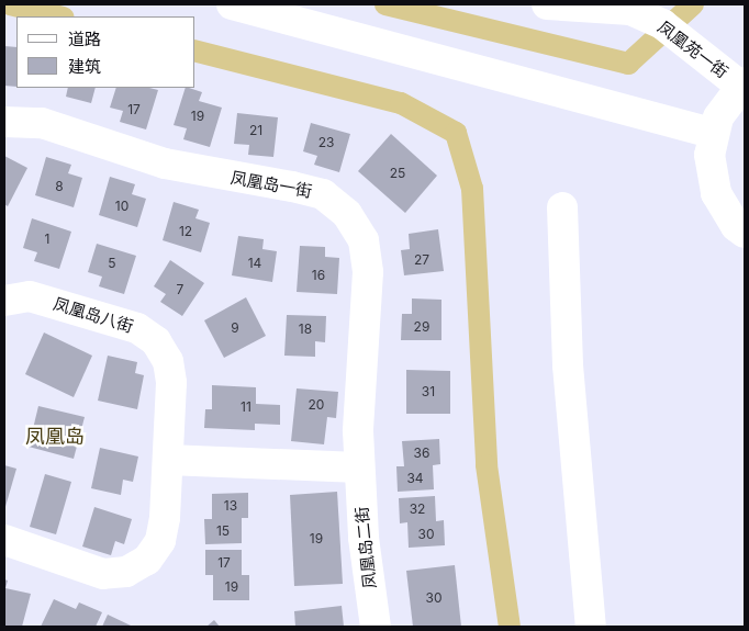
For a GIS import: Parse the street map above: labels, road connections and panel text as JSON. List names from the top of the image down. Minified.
{"streets":{"street":["凤凰苑一街","凤凰岛一街","凤凰岛八街","凤凰岛二街"]},"crossings":[["凤凰岛一街","凤凰岛二街"]],"districts":["凤凰岛"],"house_numbers":["17","19","21","23","25","8","10","12","1","27","5","14","16","7","29","9","18","31","20","11","36","34","13","32","15","30","19","17","19","30"],"legend":["道路","建筑"]}
